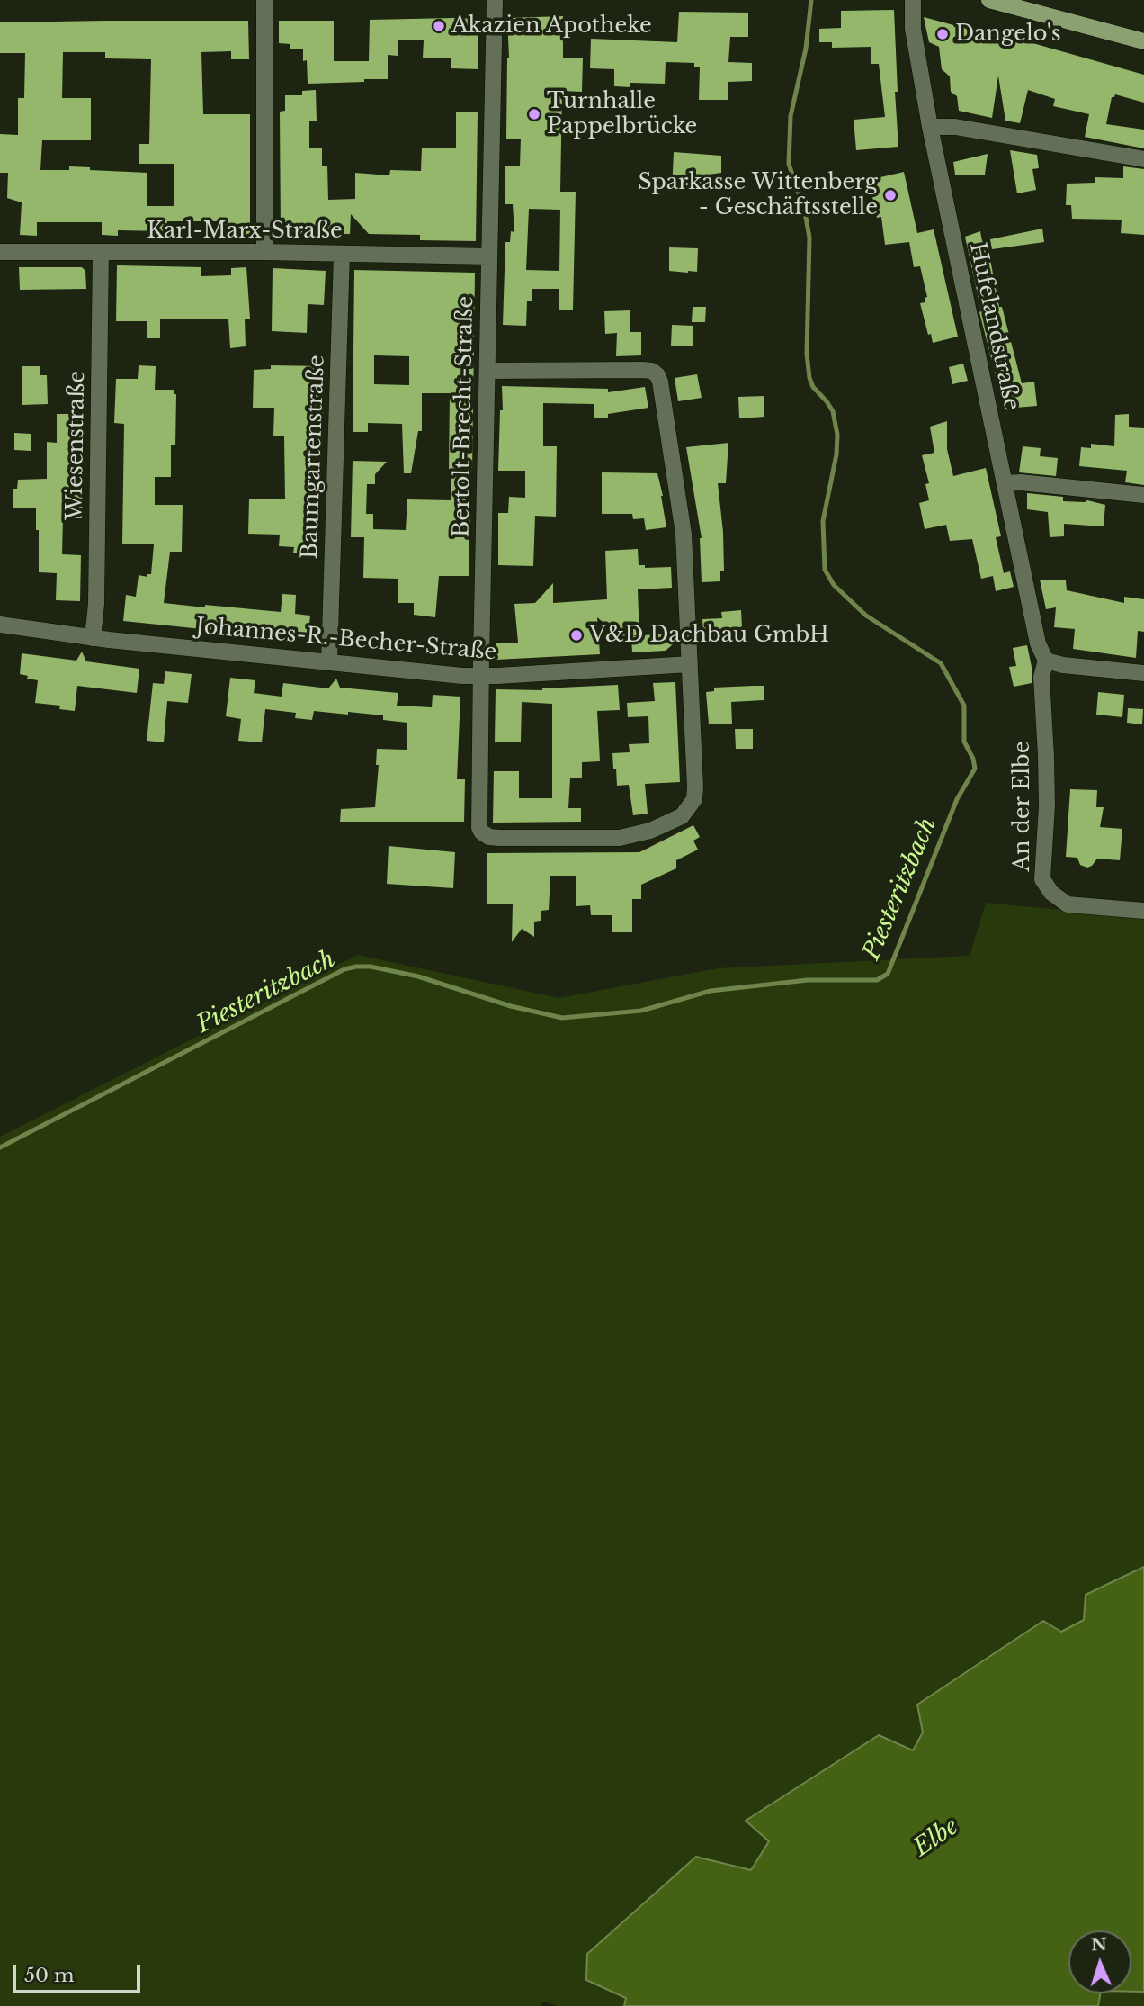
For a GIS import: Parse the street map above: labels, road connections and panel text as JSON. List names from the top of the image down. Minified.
{"streets":{"street":["Karl-Marx-Straße","Hufelandstraße","Bertolt-Brecht-Straße","Wiesenstraße","Baumgartenstraße","Johannes-R.-Becher-Straße","An der Elbe"]},"crossings":[["Karl-Marx-Straße","Bertolt-Brecht-Straße"],["Karl-Marx-Straße","Wiesenstraße"],["Karl-Marx-Straße","Baumgartenstraße"],["Hufelandstraße","An der Elbe"],["Bertolt-Brecht-Straße","Johannes-R.-Becher-Straße"],["Wiesenstraße","Johannes-R.-Becher-Straße"],["Baumgartenstraße","Johannes-R.-Becher-Straße"]],"water":["Piesteritzbach","Elbe"],"places":["Akazien Apotheke","Dangelo's","Turnhalle Pappelbrücke","Sparkasse Wittenberg - Geschäftsstelle","V&D Dachbau GmbH"],"scale_bar":"50 m","north":"top"}
